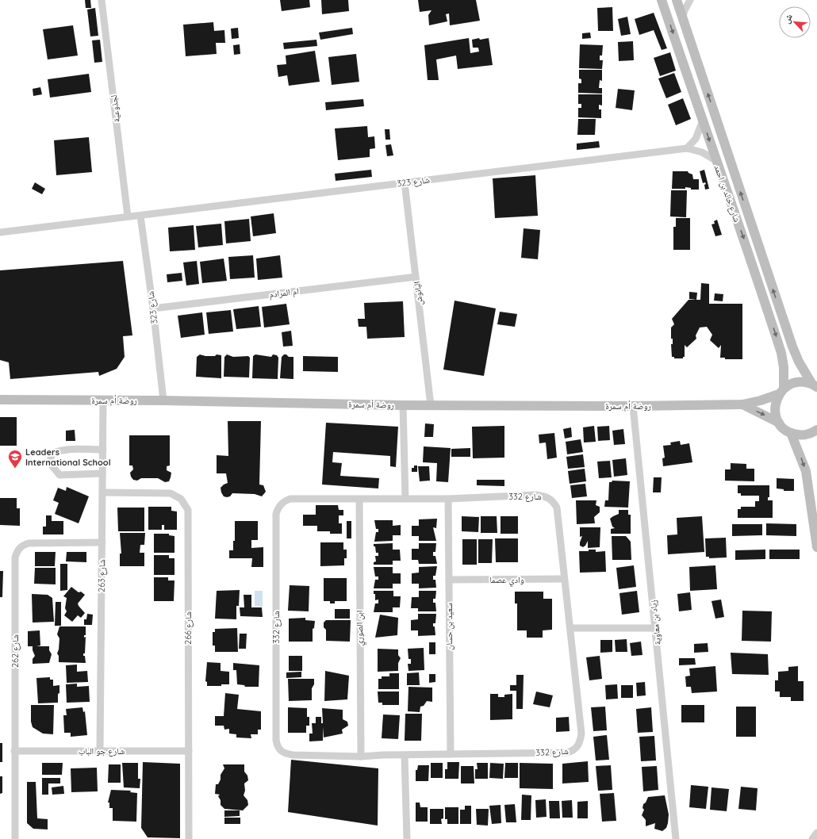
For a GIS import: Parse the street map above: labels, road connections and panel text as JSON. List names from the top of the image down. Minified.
{"streets":{"main road":["شارع خالد بن احمد","روضة أم سمرة"],"street":["لجذوعية","شارع 323","ام المرادم","البانوش","شارع 332","شارع 263","وادي عصما","زياد بن معاوية","سعيد بن حسان","شارع 266","ابن الصوري","شارع 262","شارع جو الباب"]},"crossings":[["لجذوعية","شارع 323"],["شارع 323","شارع خالد بن احمد"],["شارع 323","ام المرادم"],["شارع 323","البانوش"],["شارع 323","روضة أم سمرة"],["شارع خالد بن احمد","روضة أم سمرة"],["ام المرادم","البانوش"],["البانوش","روضة أم سمرة"],["روضة أم سمرة","شارع 263"],["روضة أم سمرة","زياد بن معاوية"],["شارع 332","وادي عصما"],["شارع 332","سعيد بن حسان"],["شارع 332","ابن الصوري"],["شارع 263","شارع 266"],["شارع 263","شارع 262"],["شارع 263","شارع جو الباب"],["وادي عصما","سعيد بن حسان"],["شارع 266","شارع جو الباب"],["شارع 262","شارع جو الباب"]],"places":{"school or university":["Leaders International School"]},"north":"top left"}
